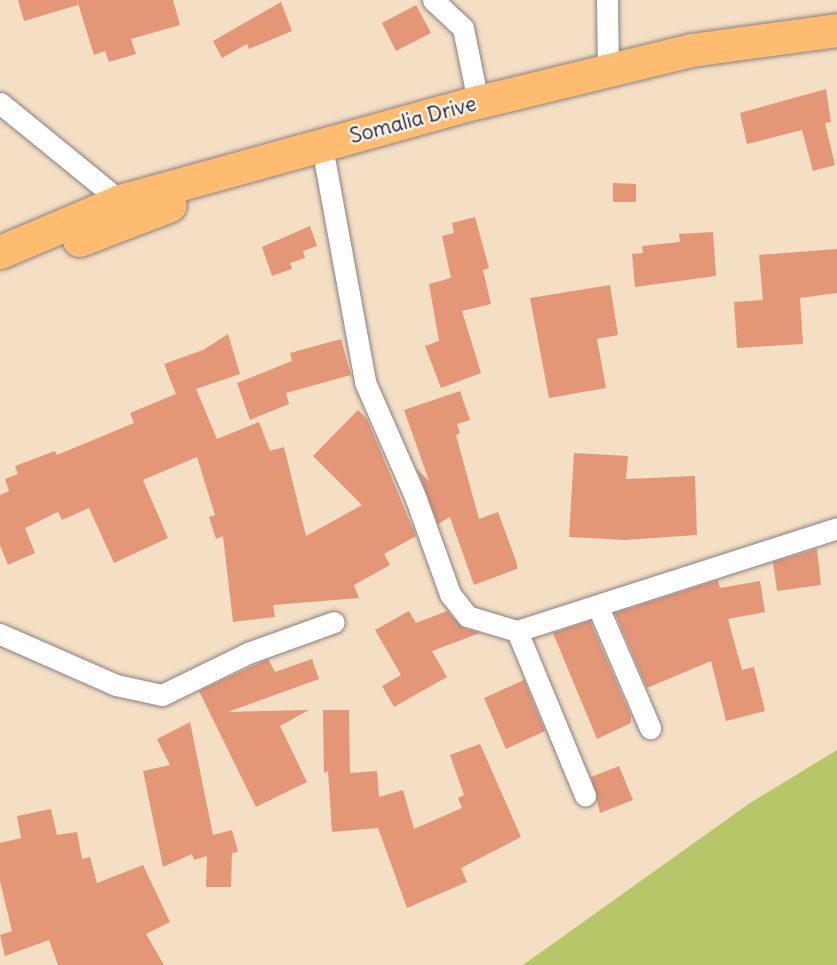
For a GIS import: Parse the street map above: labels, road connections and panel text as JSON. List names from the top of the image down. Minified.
{"streets":{"main road":["Somalia Drive"]}}
